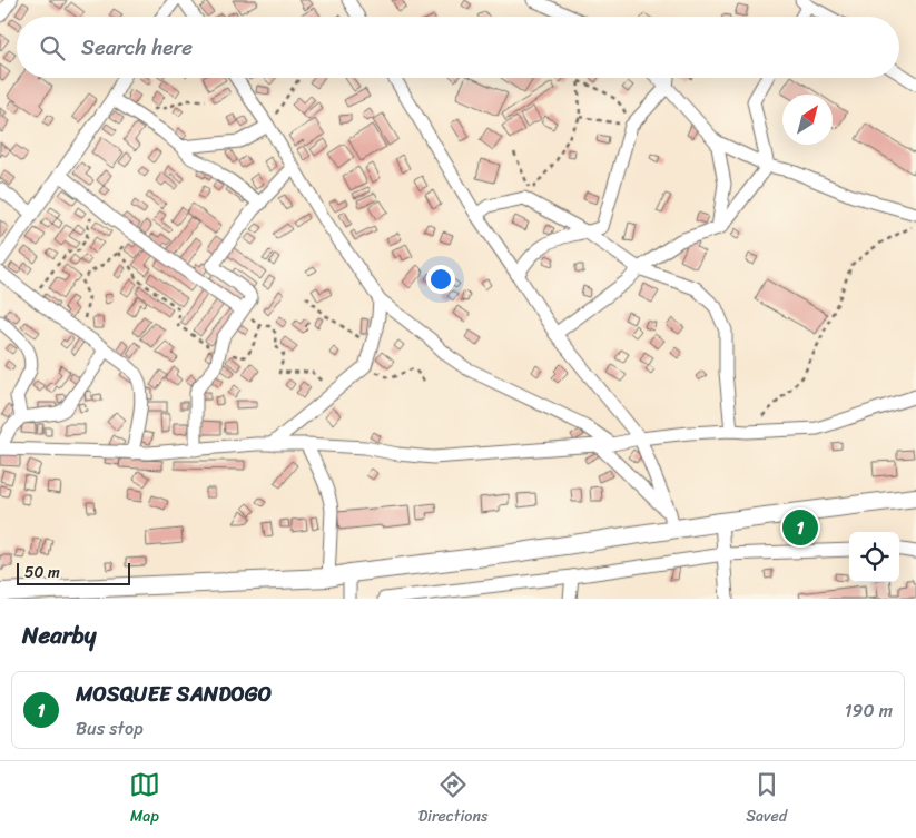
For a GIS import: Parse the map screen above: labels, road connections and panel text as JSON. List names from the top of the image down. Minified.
{"scale_bar":"50 m","north":"top right","page":{"search":"Search here","pins":"1","scale":"50 m","heading":"Nearby","list":[{"mark":"1","name":"MOSQUEE SANDOGO","note":"Bus stop","value":"190 m"}],"nav":["Map","Directions","Saved"]}}
